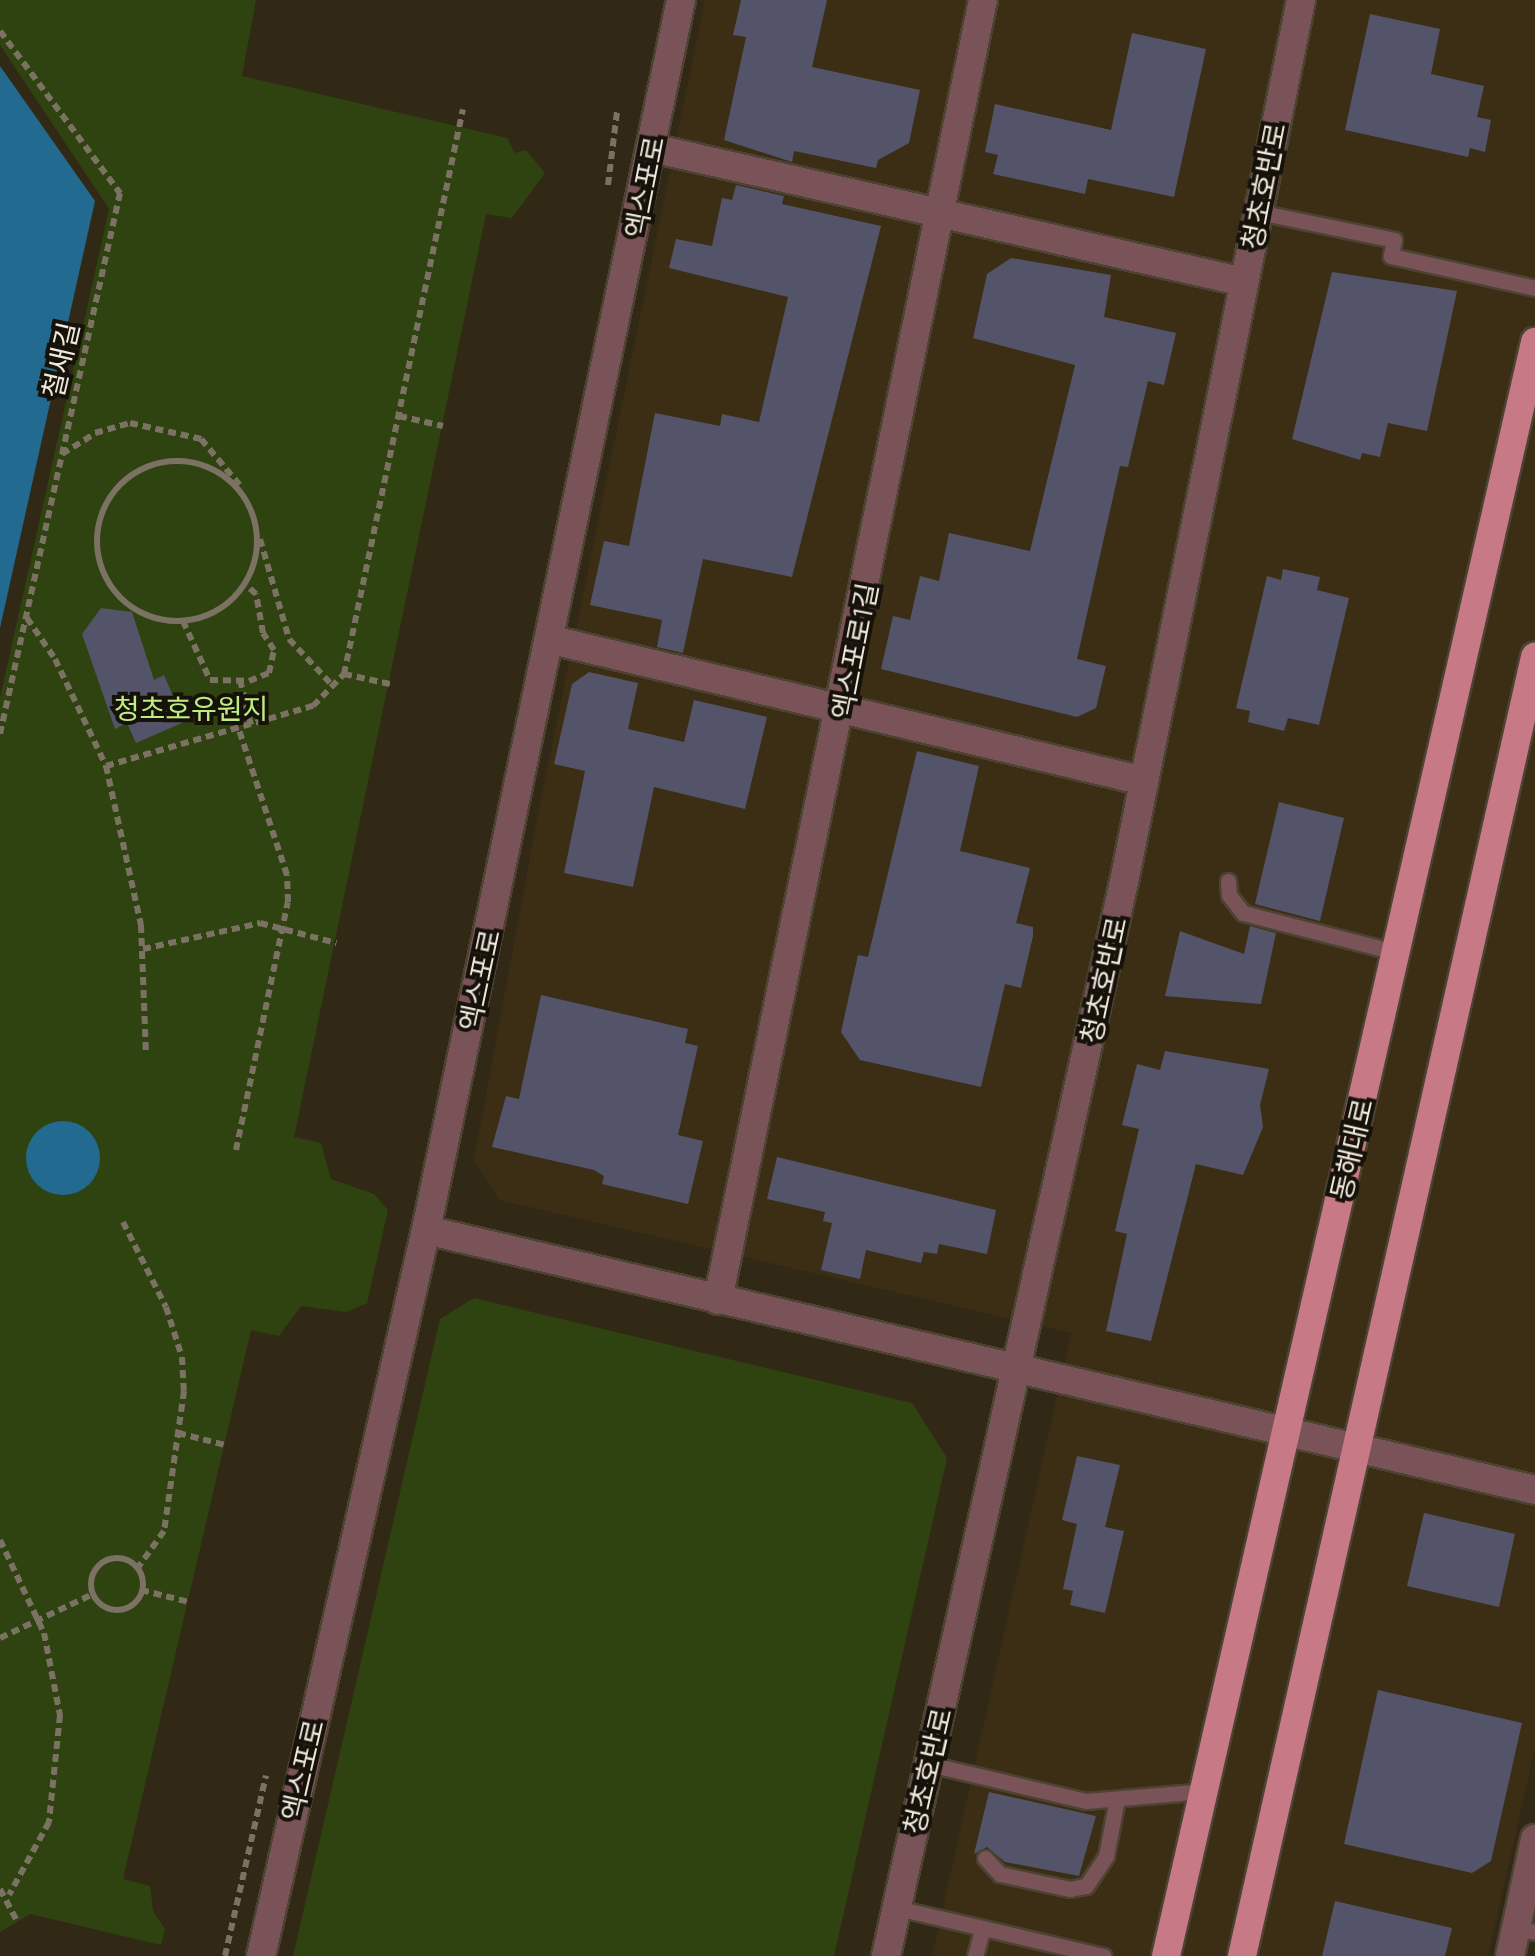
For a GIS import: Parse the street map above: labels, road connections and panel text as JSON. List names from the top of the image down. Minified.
{"streets":{"main road":["동해대로"],"street":["청초호반로","엑스포로","엑스포로1길"],"path":["철새길"]},"parks":["청초호유원지"]}
